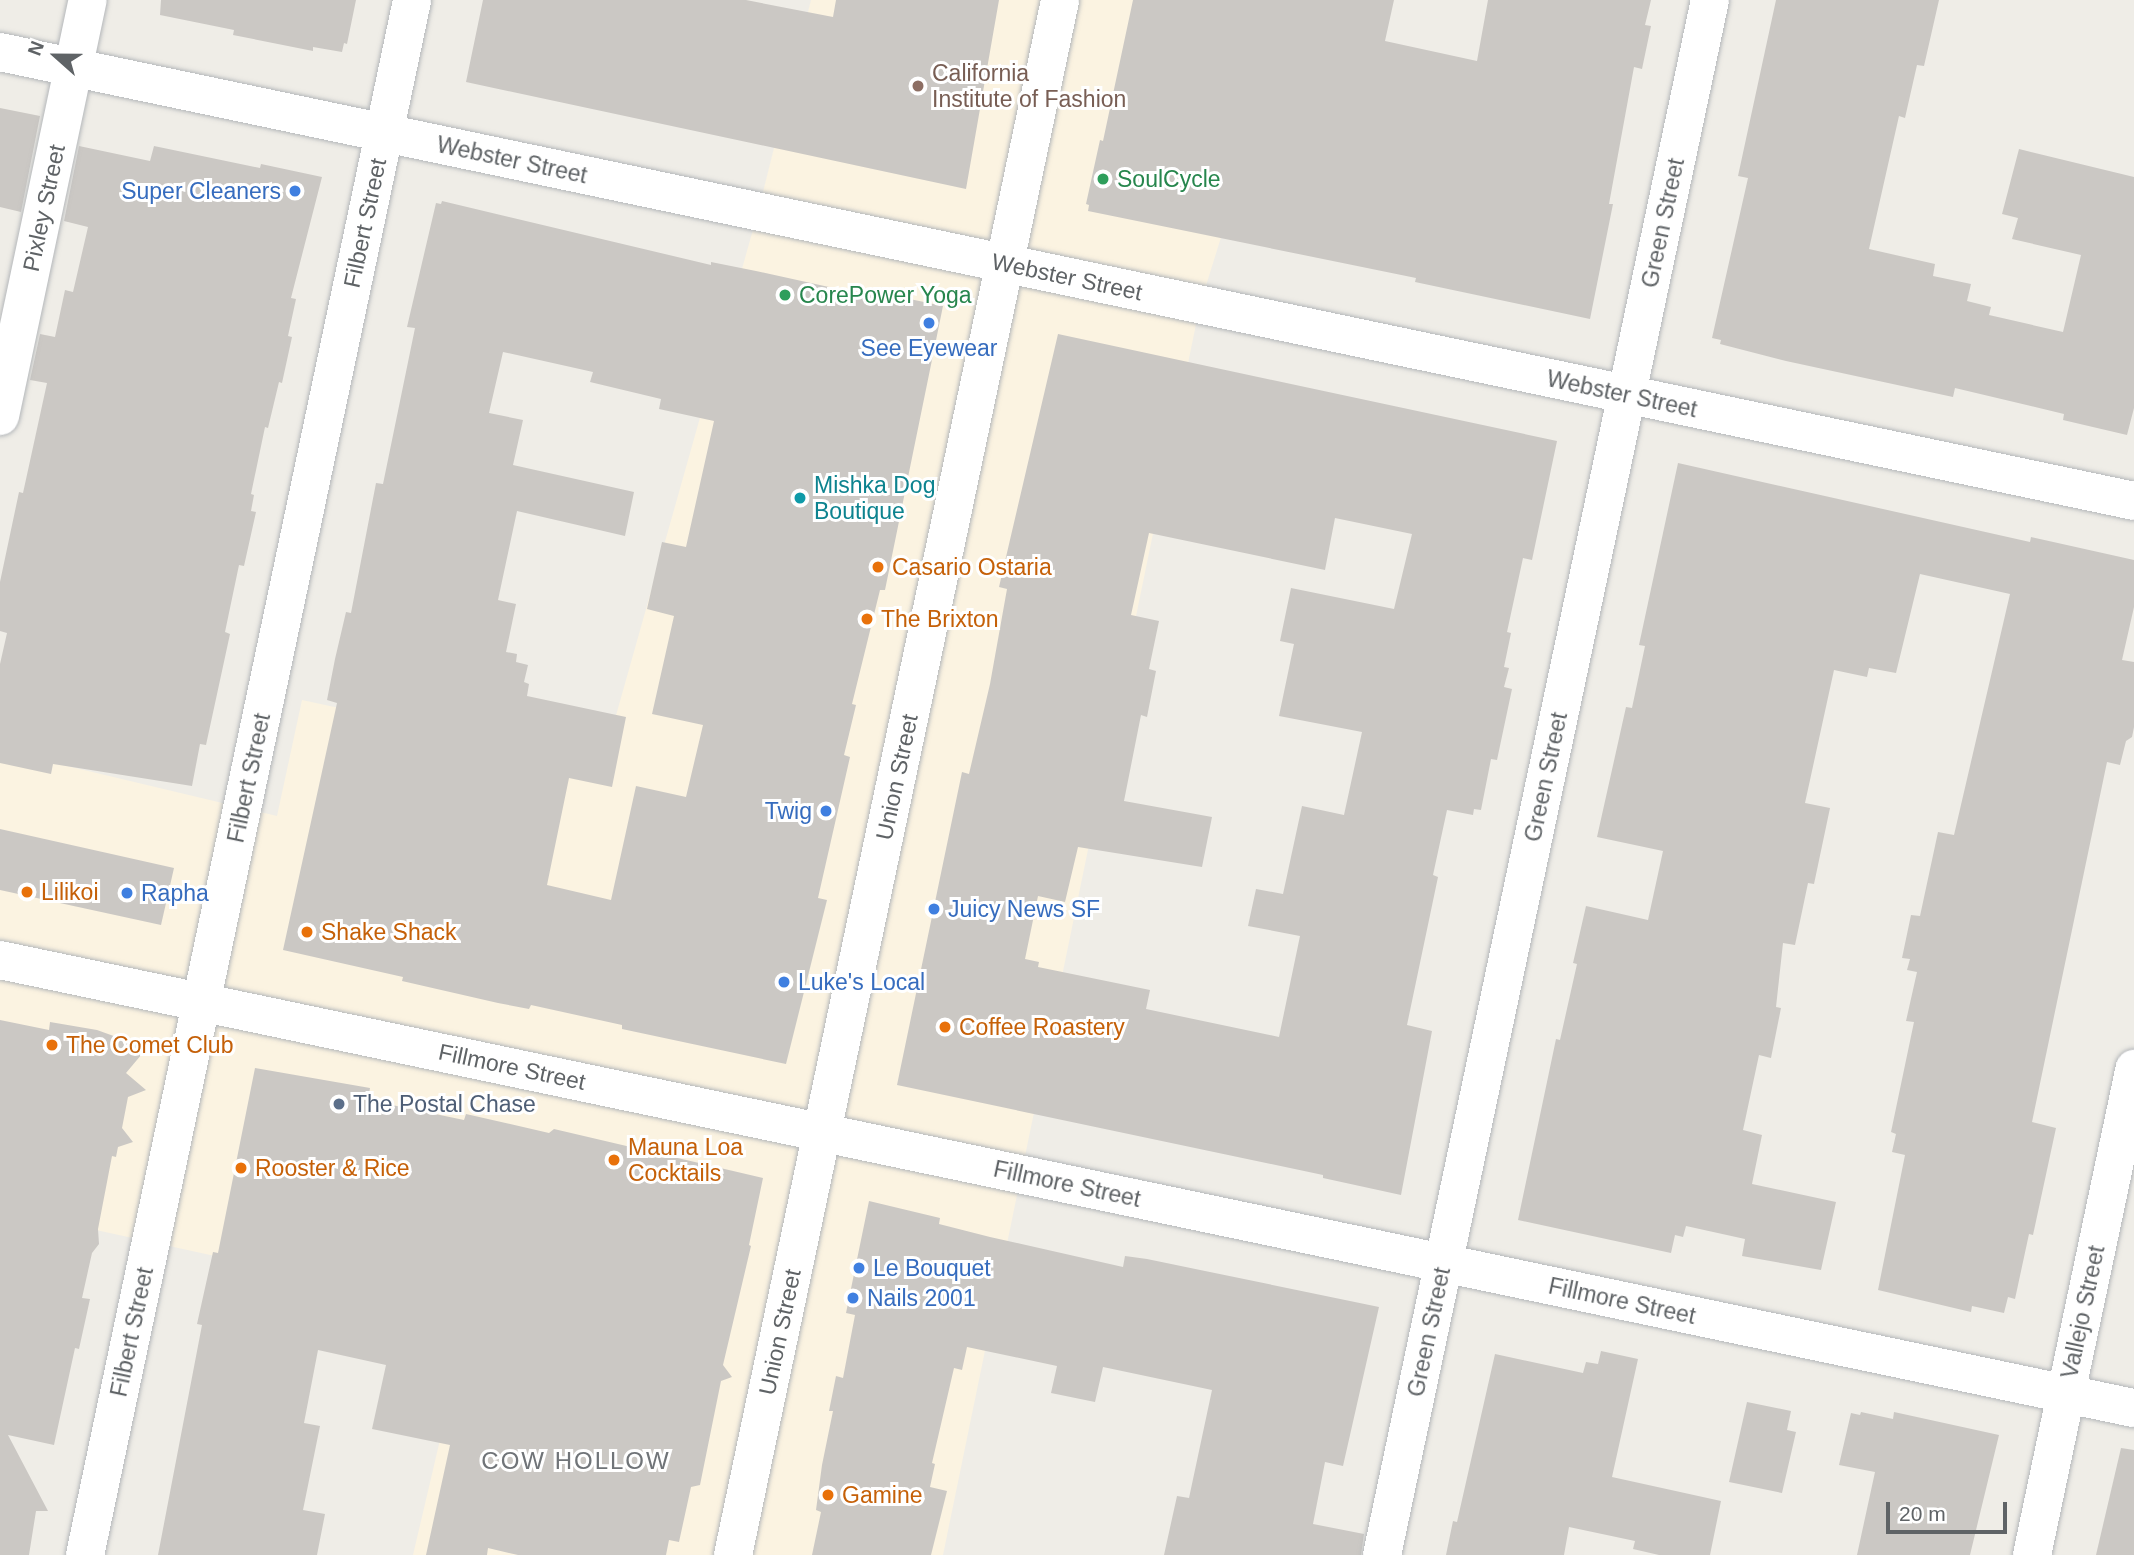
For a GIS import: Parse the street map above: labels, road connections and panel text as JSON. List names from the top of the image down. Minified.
{"streets":{"street":["Webster Street","Pixley Street","Filbert Street","Green Street","Union Street","Fillmore Street","Vallejo Street"]},"crossings":[["Webster Street","Pixley Street"],["Webster Street","Filbert Street"],["Webster Street","Green Street"],["Webster Street","Union Street"],["Filbert Street","Fillmore Street"],["Green Street","Fillmore Street"],["Union Street","Fillmore Street"],["Fillmore Street","Vallejo Street"]],"districts":["COW HOLLOW"],"places":["California Institute of Fashion","SoulCycle","Super Cleaners","CorePower Yoga","See Eyewear","Mishka Dog Boutique","Casario Ostaria","The Brixton","Twig","Lilikoi","Rapha","Juicy News SF","Shake Shack","Luke's Local","Coffee Roastery","The Comet Club","The Postal Chase","Mauna Loa Cocktails","Rooster & Rice","Le Bouquet","Nails 2001","Gamine"],"scale_bar":"20 m","north":"left"}
